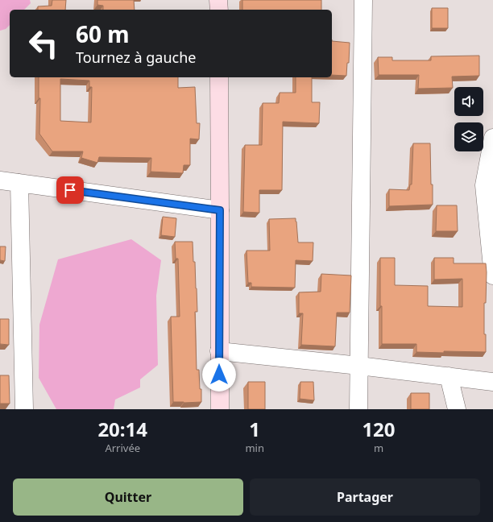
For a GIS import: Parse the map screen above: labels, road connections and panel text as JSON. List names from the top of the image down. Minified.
{"page":{"turn":["60 m","Tournez à gauche"],"eta":["20:14","Arrivée","1","min","120","m"],"buttons":["Quitter","Partager"]}}
